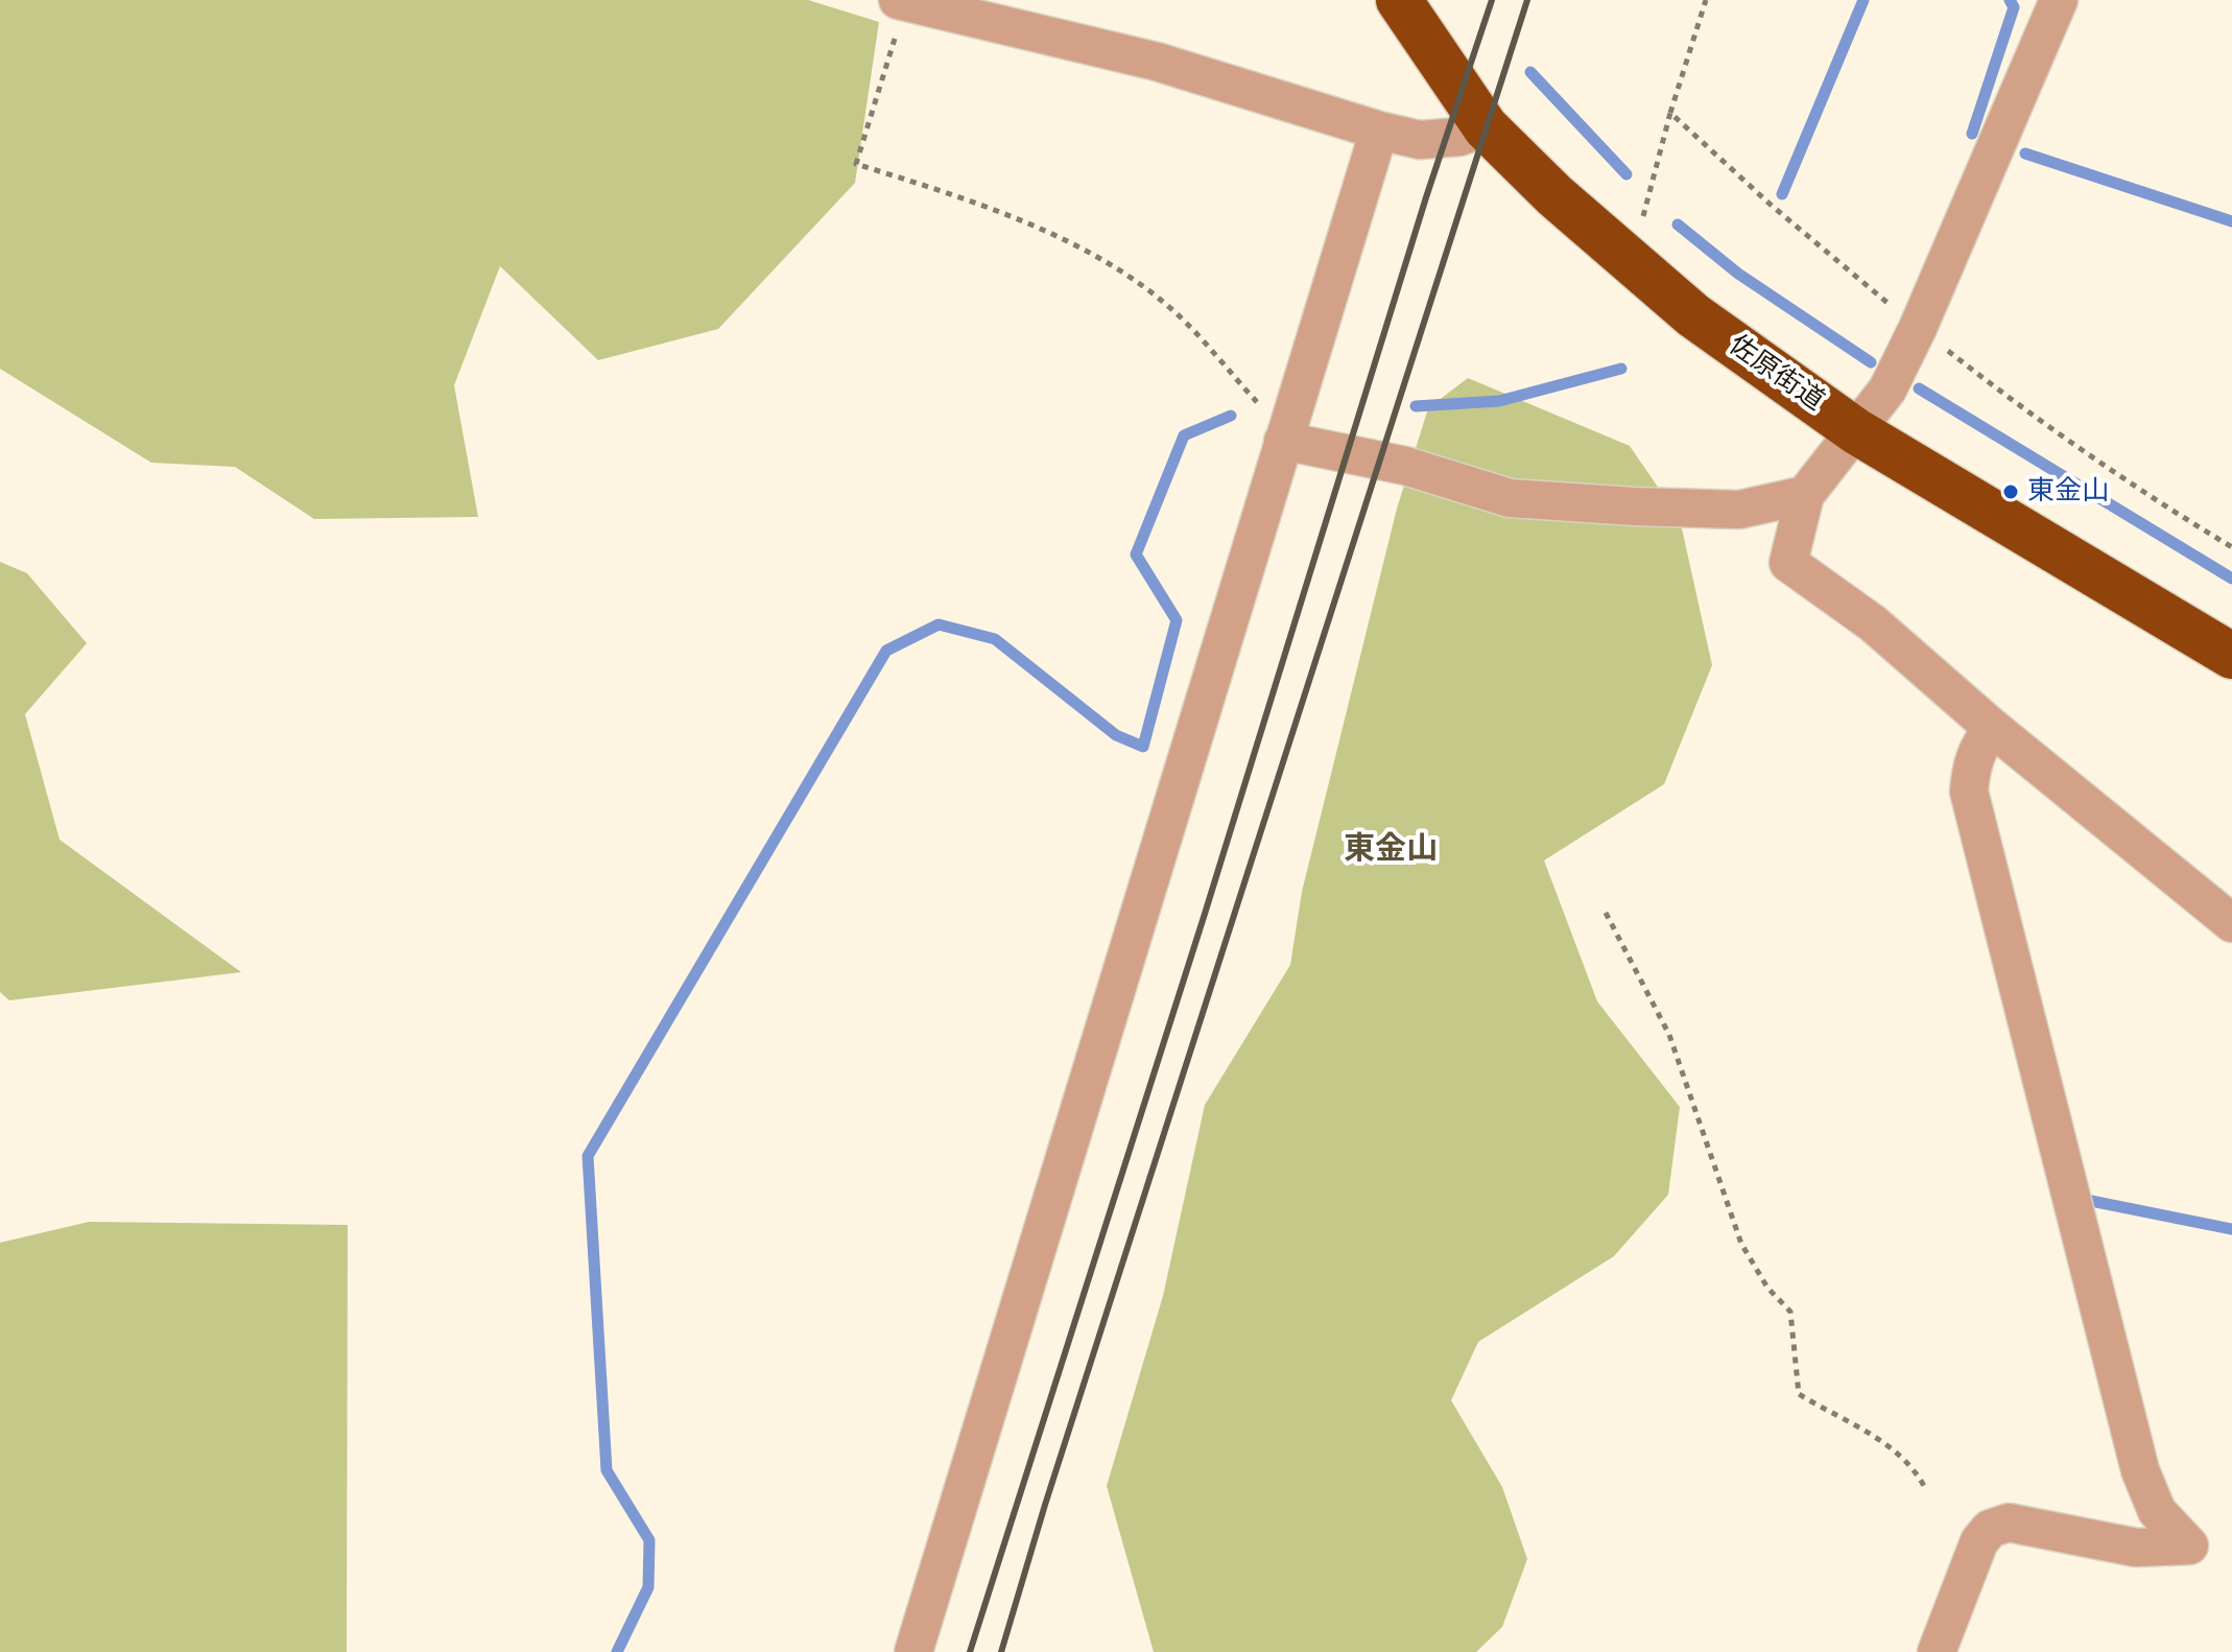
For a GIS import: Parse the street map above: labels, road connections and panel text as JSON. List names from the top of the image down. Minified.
{"streets":{"highway":["佐原街道"]},"districts":["東金山"],"places":["東金山"]}
